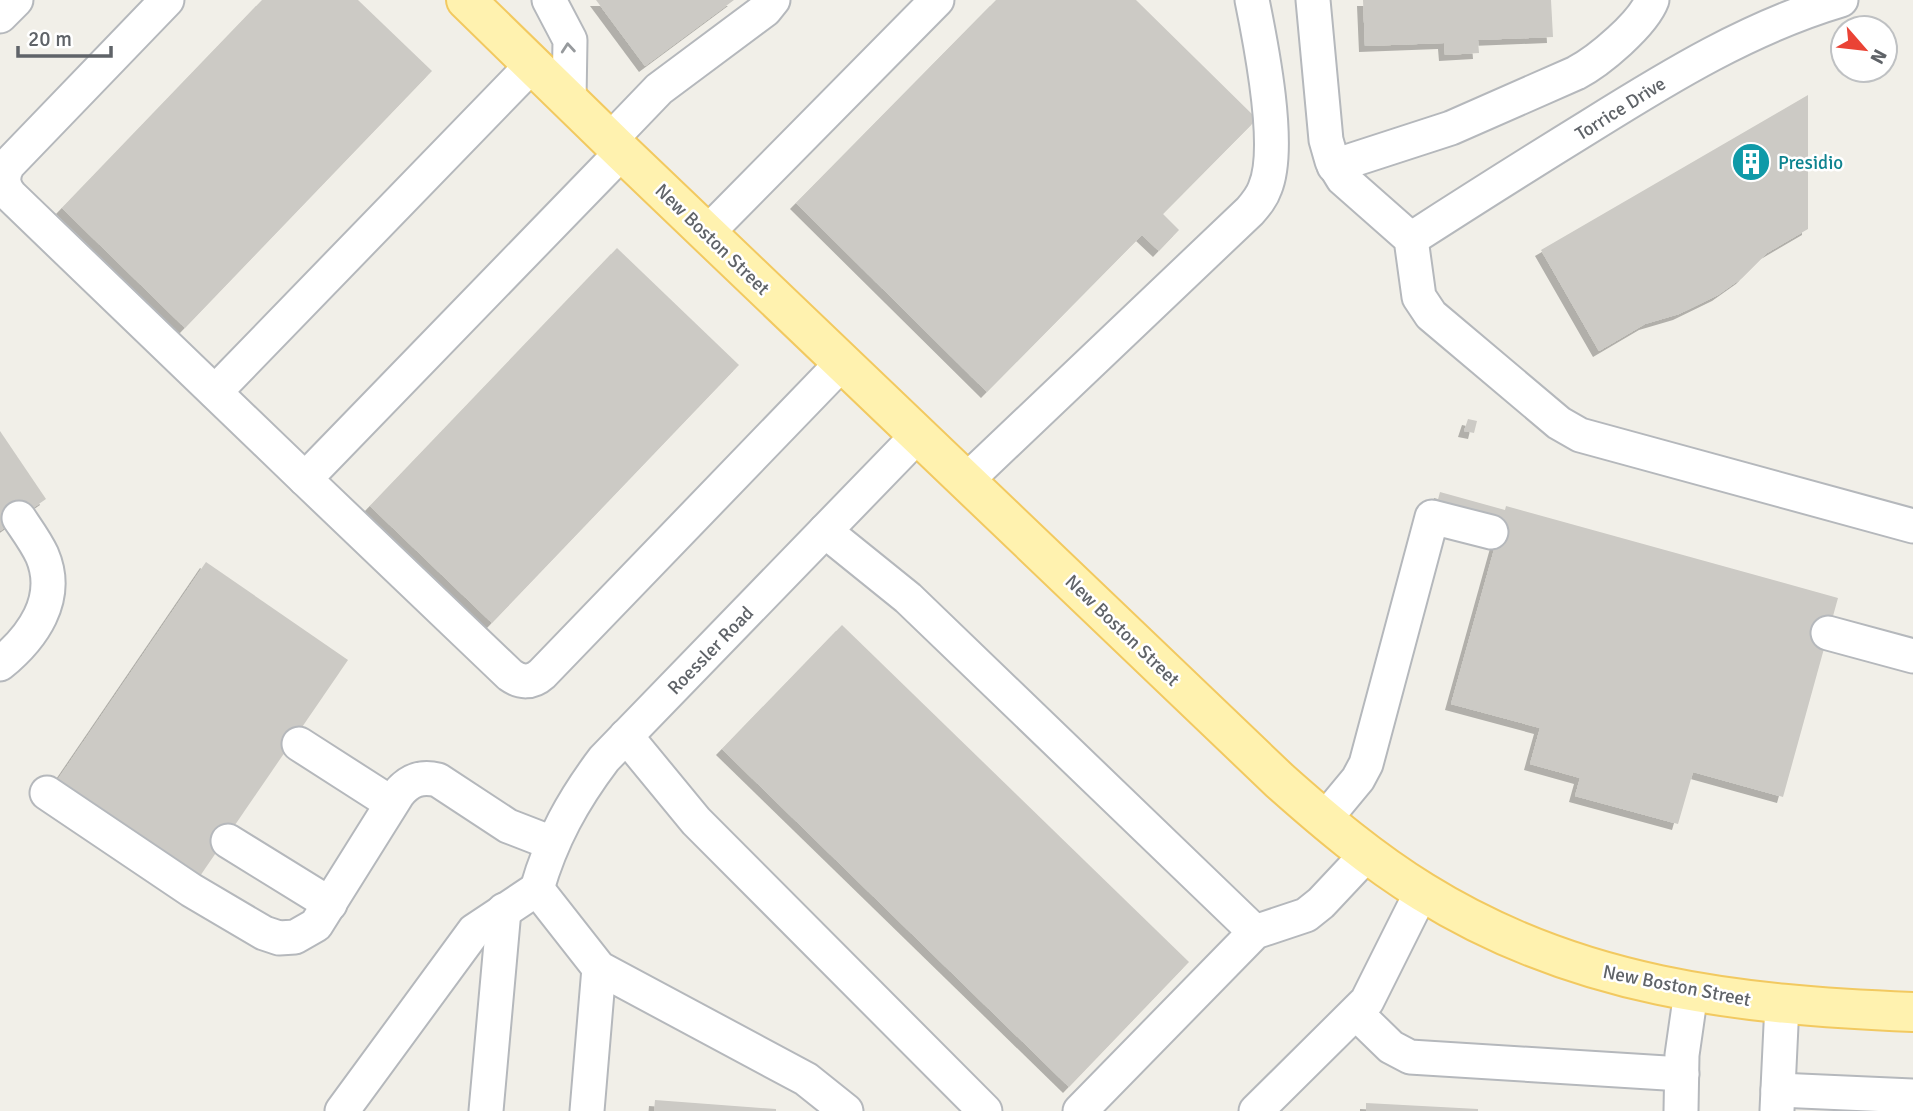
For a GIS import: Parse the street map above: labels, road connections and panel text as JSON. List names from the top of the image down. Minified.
{"streets":{"main road":["New Boston Street"],"street":["Torrice Drive","Roessler Road"]},"crossings":[["New Boston Street","Roessler Road"]],"places":{"building":["Presidio"]},"scale_bar":"20 m","north":"bottom right"}
